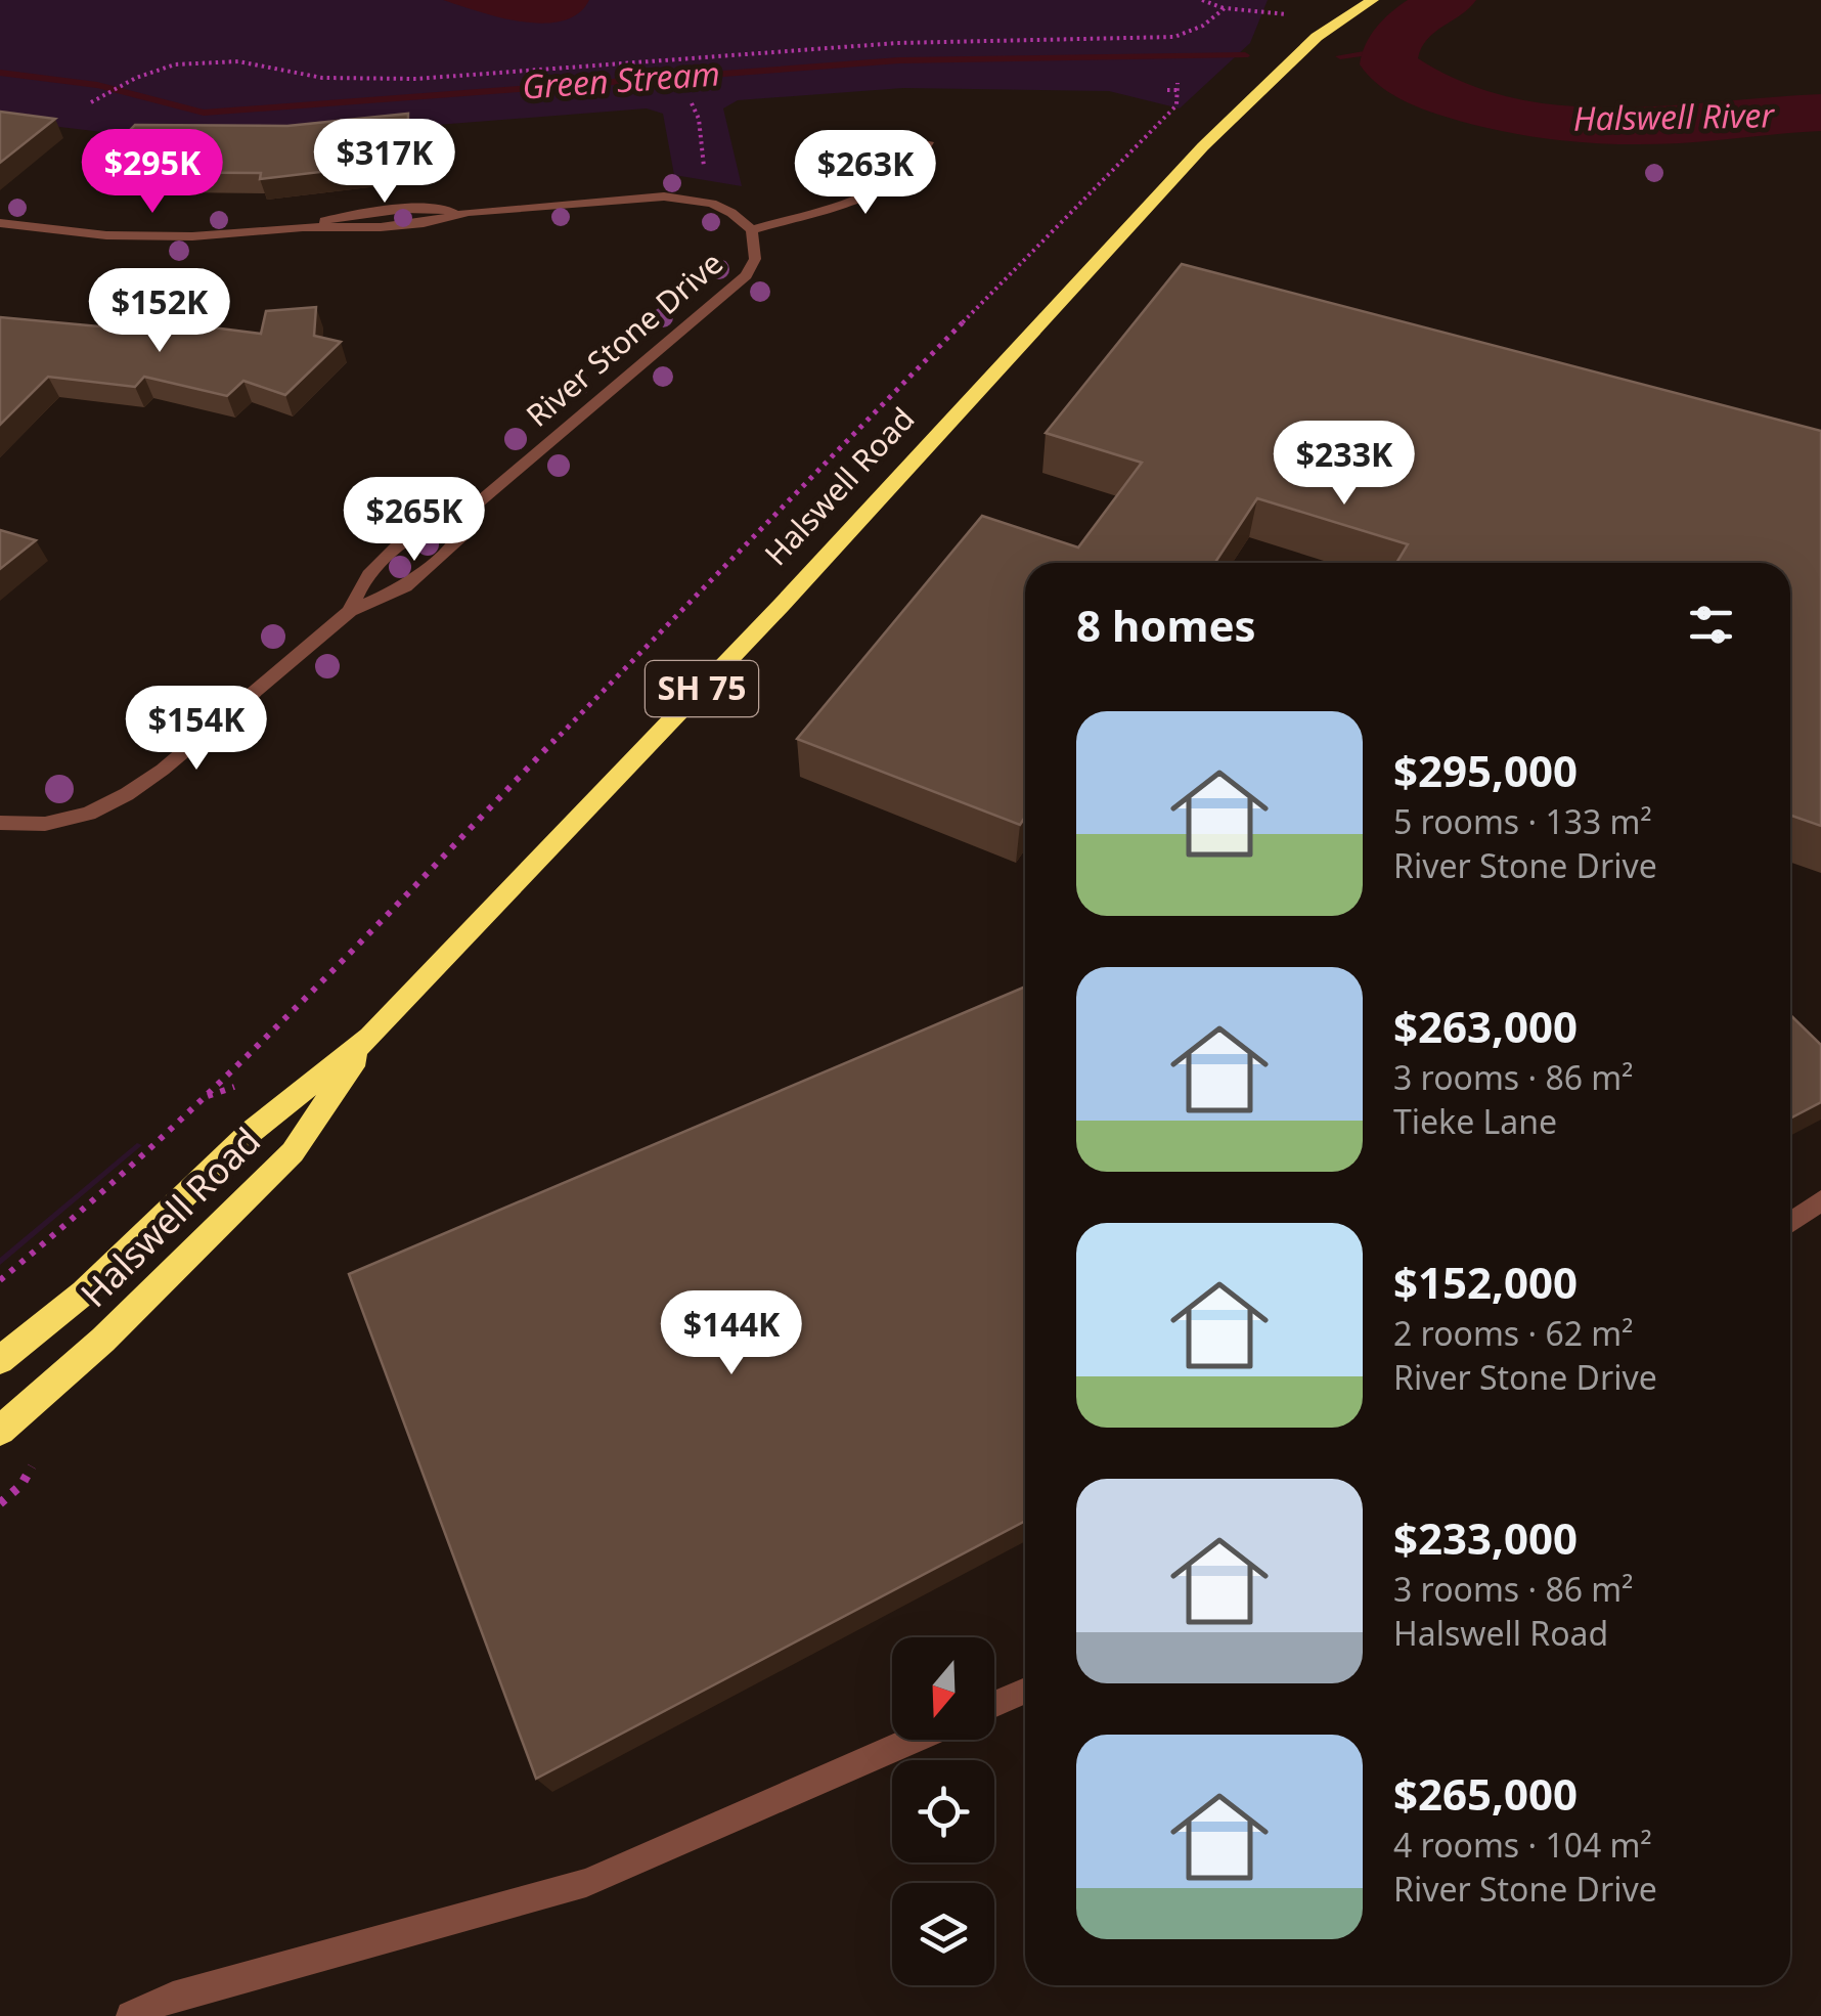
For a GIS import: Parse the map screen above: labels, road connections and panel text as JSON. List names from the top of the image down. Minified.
{"streets":{"main road":["Halswell Road","SH 75"],"street":["River Stone Drive"]},"water":["Green Stream","Halswell River"],"north":"bottom","page":{"price":["$317K","$295K","$263K","$152K","$233K","$265K","$154K","$144K"],"heading":"8 homes","list":[{"name":"$295,000","note":"5 rooms · 133 m² · River Stone Drive"},{"name":"$263,000","note":"3 rooms · 86 m² · Tieke Lane"},{"name":"$152,000","note":"2 rooms · 62 m² · River Stone Drive"},{"name":"$233,000","note":"3 rooms · 86 m² · Halswell Road"},{"name":"$265,000","note":"4 rooms · 104 m² · River Stone Drive"}]}}
